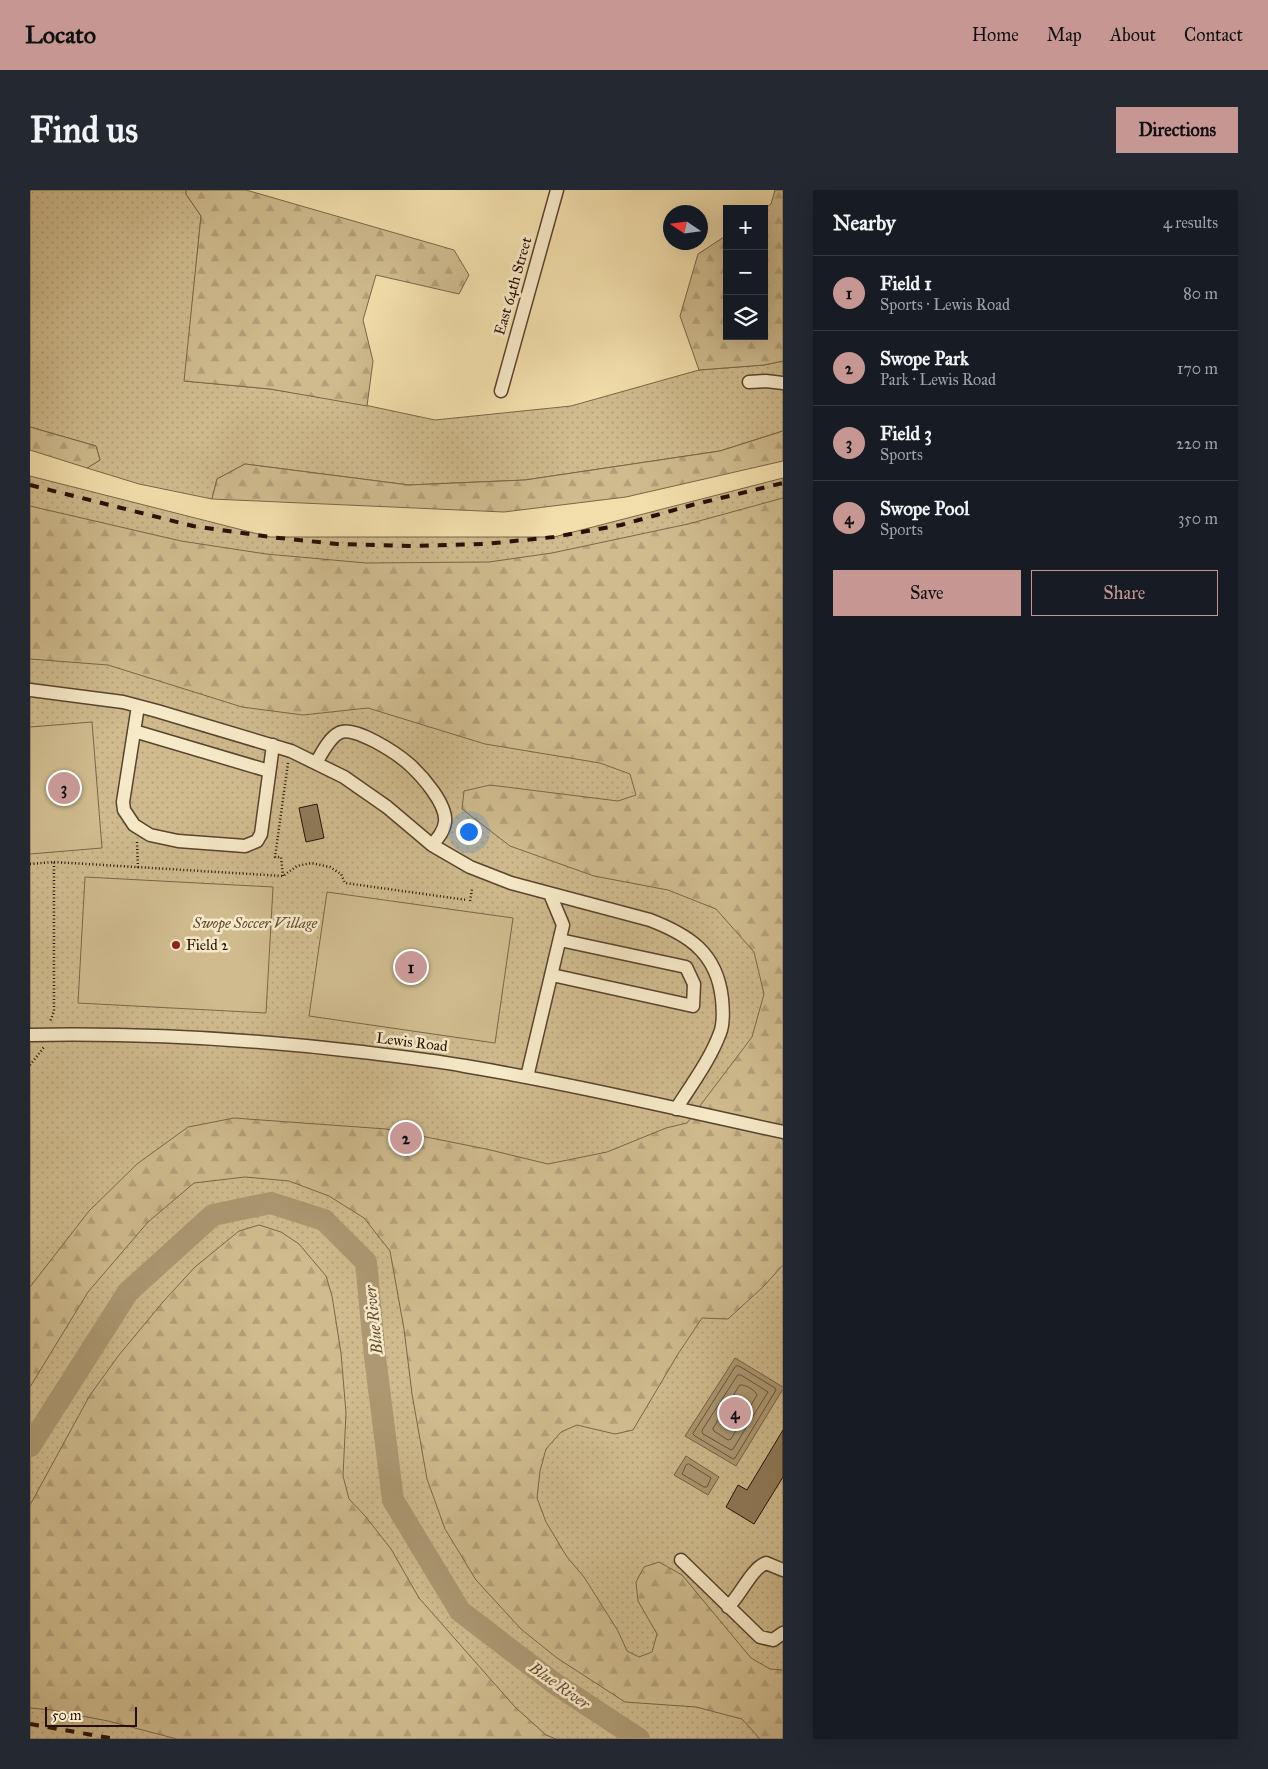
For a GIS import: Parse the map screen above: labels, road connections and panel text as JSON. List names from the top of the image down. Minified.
{"streets":{"street":["East 64th Street","Lewis Road"]},"water":["Blue River"],"parks":["Swope Soccer Village"],"places":["Field 2"],"scale_bar":"50 m","north":"left","page":{"header":"Locato","nav":["Home","Map","About","Contact"],"buttons":["Directions",["Save","Share"]],"title":"Find us","heading":["Nearby","4 results"],"map_buttons":["+","−"],"list":[{"mark":"1","name":"Field 1","note":"Sports · Lewis Road","value":"80 m"},{"mark":"2","name":"Swope Park","note":"Park · Lewis Road","value":"170 m"},{"mark":"3","name":"Field 3","note":"Sports","value":"220 m"},{"mark":"4","name":"Swope Pool","note":"Sports","value":"350 m"}],"pins":["3","1","2","4"],"scale":"50 m"}}
